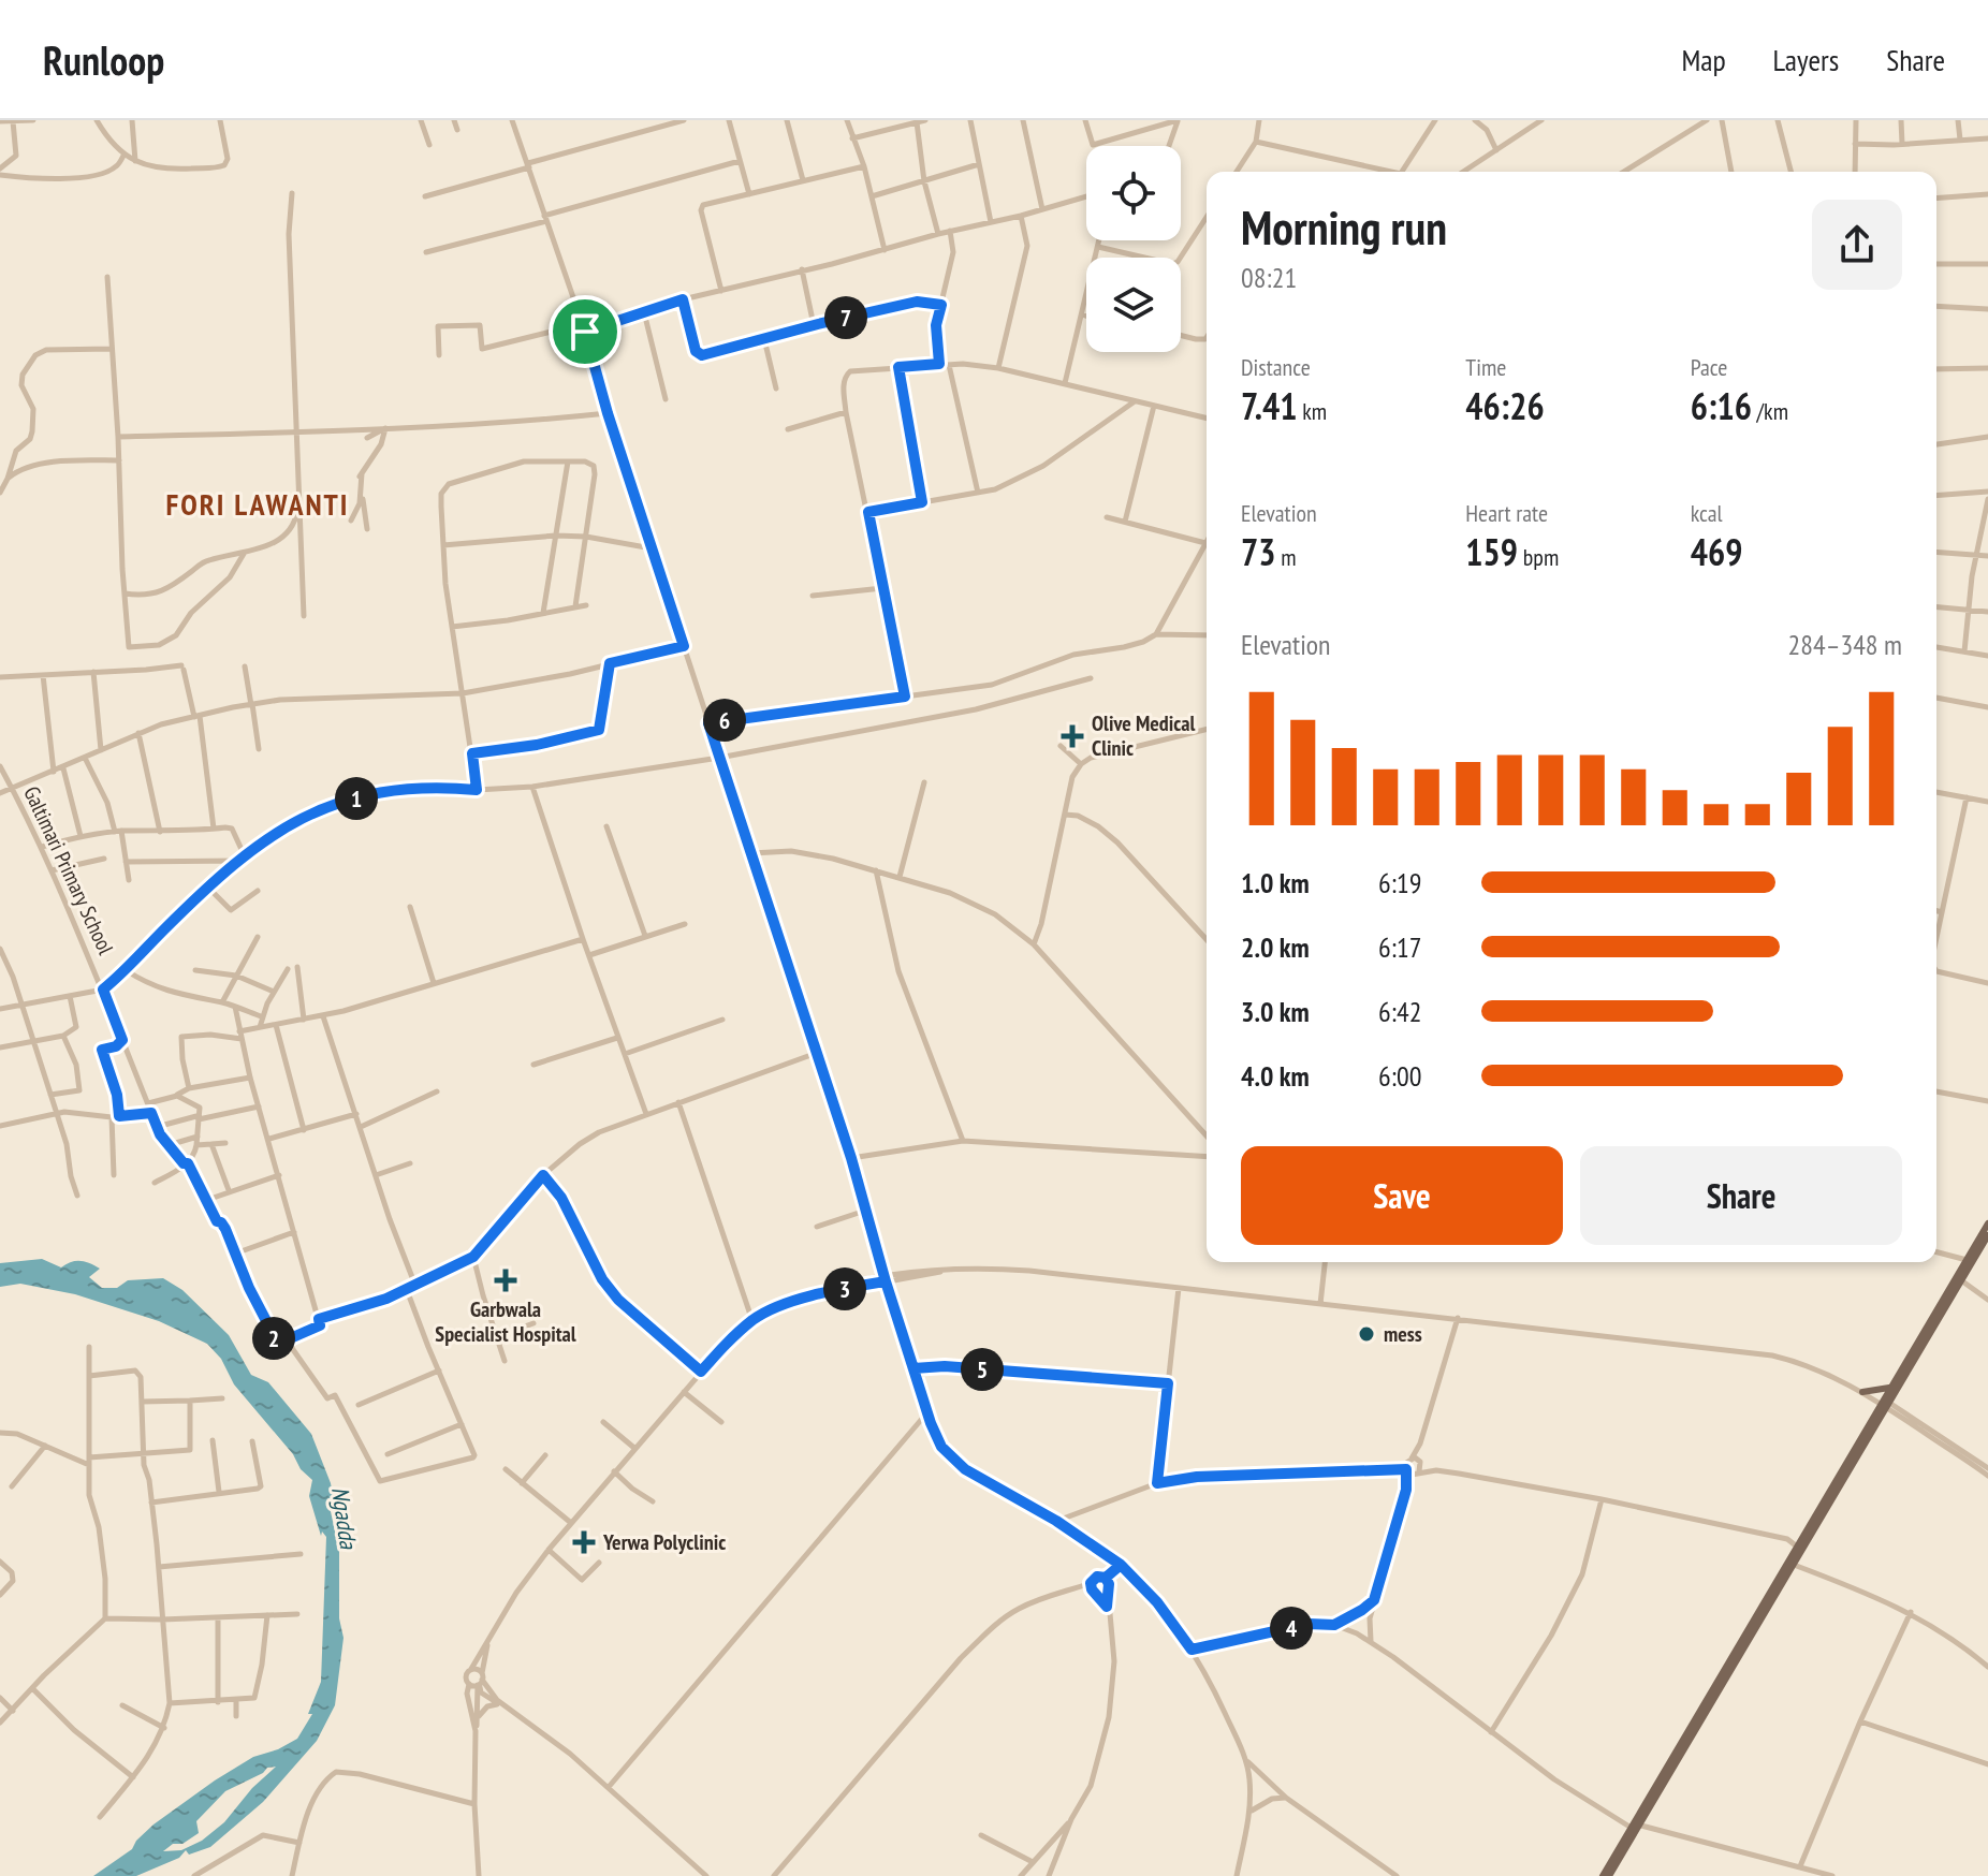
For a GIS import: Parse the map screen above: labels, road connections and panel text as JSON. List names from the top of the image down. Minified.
{"streets":{"street":["Galtimari Primary School"]},"districts":["FORI LAWANTI"],"water":["Ngadda"],"places":{"health":["Olive Medical Clinic","Garbwala Specialist Hospital","Yerwa Polyclinic"],"other":["mess"]},"page":{"header":"Runloop","nav":["Map","Layers","Share"],"heading":["Morning run","08:21"],"pins":["7","6","1","3","2","5","4"],"stats":[["Distance","7.41 km"],["Time","46:26"],["Pace","6:16 /km"],["Elevation","73 m"],["Heart rate","159 bpm"],["kcal","469"]],"chart":["Elevation","284–348 m"],"list":[{"name":"1.0 km","note":"6:19"},{"name":"2.0 km","note":"6:17"},{"name":"3.0 km","note":"6:42"},{"name":"4.0 km","note":"6:00"}],"buttons":["Save","Share"]}}
